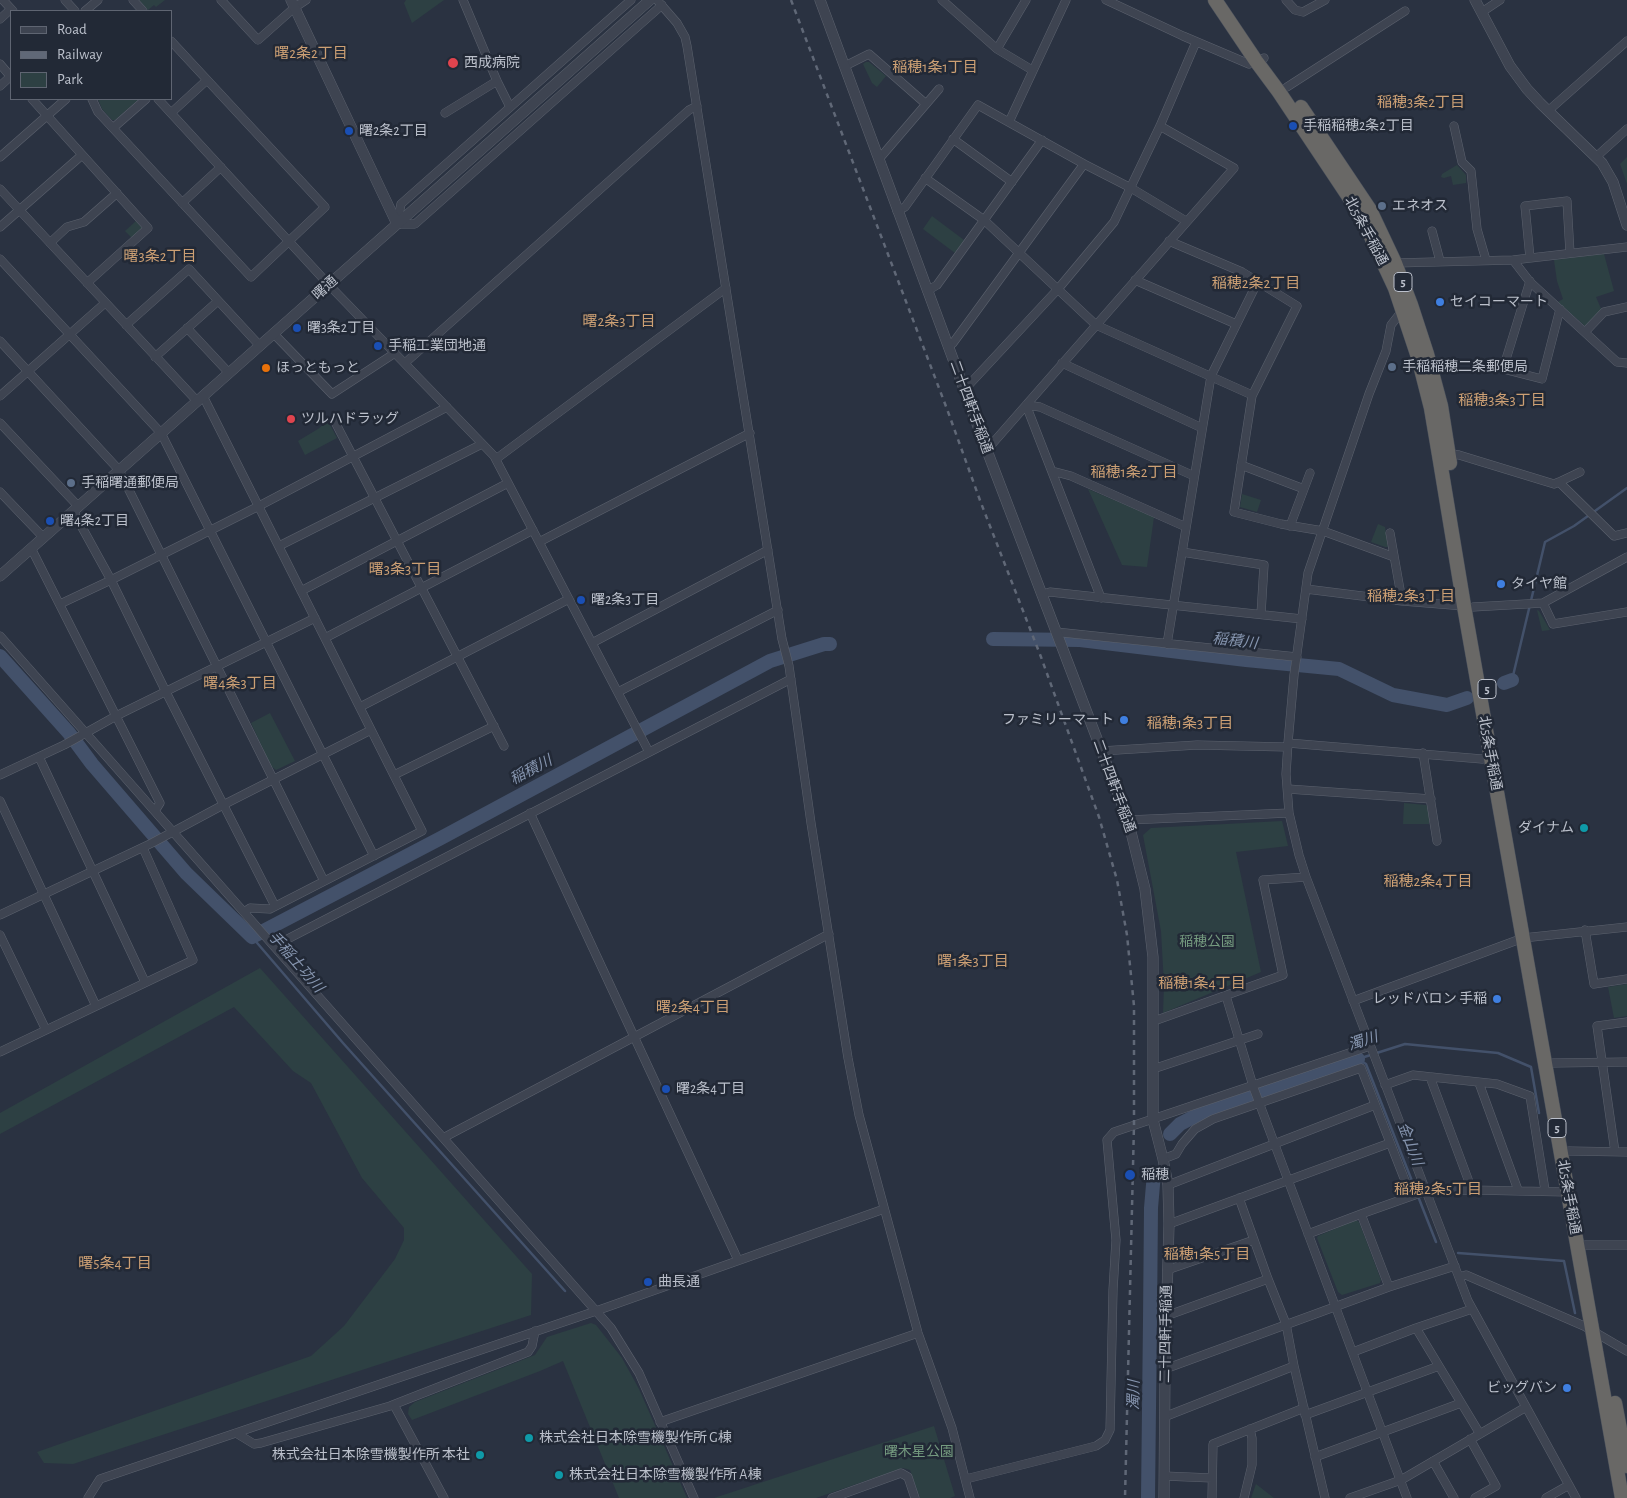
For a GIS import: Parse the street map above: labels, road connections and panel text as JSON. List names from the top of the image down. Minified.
{"streets":{"highway":["北5条手稲通","5"],"street":["曙通","二十四軒手稲通"]},"districts":["曙2条2丁目","稲穂1条1丁目","稲穂3条2丁目","曙3条2丁目","稲穂2条2丁目","曙2条3丁目","稲穂3条3丁目","稲穂1条2丁目","曙3条3丁目","稲穂2条3丁目","曙4条3丁目","稲穂1条3丁目","稲穂2条4丁目","曙1条3丁目","稲穂1条4丁目","曙2条4丁目","稲穂2条5丁目","稲穂1条5丁目","曙5条4丁目"],"water":["稲積川","手稲土功川","濁川","金山川"],"parks":["稲穂公園","曙木星公園"],"places":["西成病院","手稲稲穂2条2丁目","曙2条2丁目","エネオス","セイコーマート","曙3条2丁目","手稲工業団地通","手稲稲穂二条郵便局","ほっともっと","ツルハドラッグ","手稲曙通郵便局","曙4条2丁目","タイヤ館","曙2条3丁目","ファミリーマート","ダイナム","レッドバロン 手稲","曙2条4丁目","稲穂","曲長通","ビッグバン","株式会社日本除雪機製作所 G棟","株式会社日本除雪機製作所 本社","株式会社日本除雪機製作所 A棟"],"legend":["Road","Railway","Park"]}
